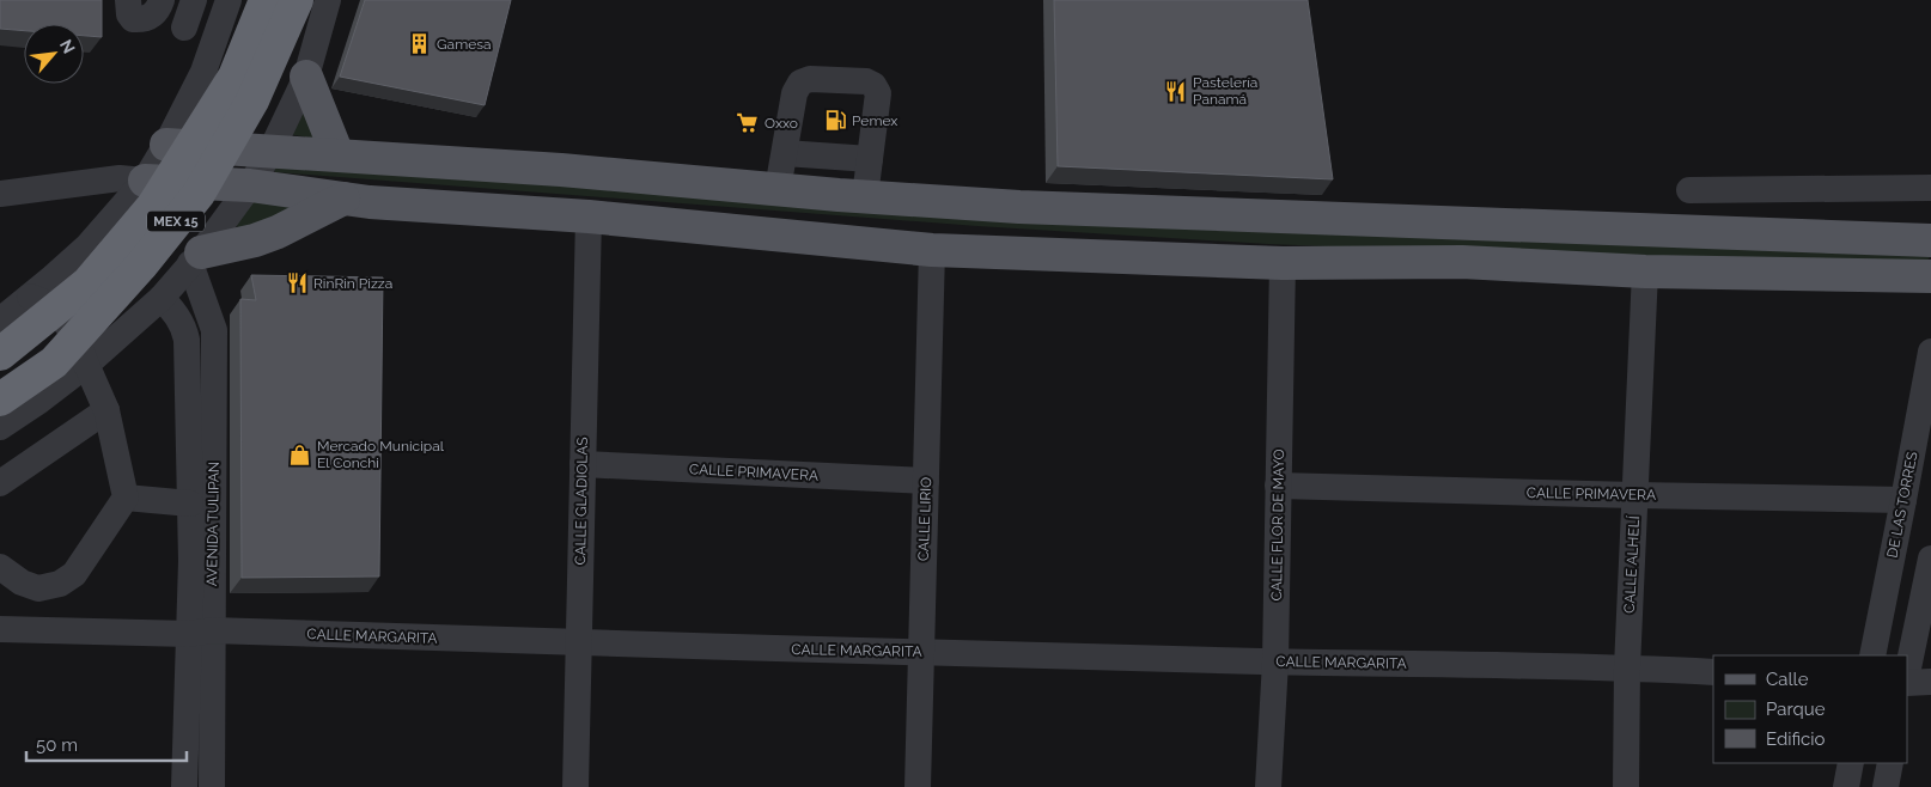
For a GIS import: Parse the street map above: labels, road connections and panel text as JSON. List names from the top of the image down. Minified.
{"streets":{"highway":["MEX 15"],"street":["CALLE PRIMAVERA","CALLE GLADIOLAS","DE LAS TORRES","CALLE LIRIO","AVENIDA TULIPAN","CALLE FLOR DE MAYO","CALLE ALHELÍ","CALLE MARGARITA"]},"crossings":[["MEX 15","AVENIDA TULIPAN"],["CALLE PRIMAVERA","CALLE GLADIOLAS"],["CALLE PRIMAVERA","DE LAS TORRES"],["CALLE PRIMAVERA","CALLE LIRIO"],["CALLE PRIMAVERA","CALLE FLOR DE MAYO"],["CALLE PRIMAVERA","CALLE ALHELÍ"],["CALLE GLADIOLAS","CALLE MARGARITA"],["CALLE LIRIO","CALLE MARGARITA"],["AVENIDA TULIPAN","CALLE MARGARITA"],["CALLE FLOR DE MAYO","CALLE MARGARITA"],["CALLE ALHELÍ","CALLE MARGARITA"]],"places":{"building":["Gamesa"],"restaurant":["Pastelería Panamá","RinRin Pizza"],"fuel station":["Pemex"],"supermarket":["Oxxo"],"shop":["Mercado Municipal El Conchi"]},"legend":["Calle","Parque","Edificio"],"scale_bar":"50 m","north":"top right"}
